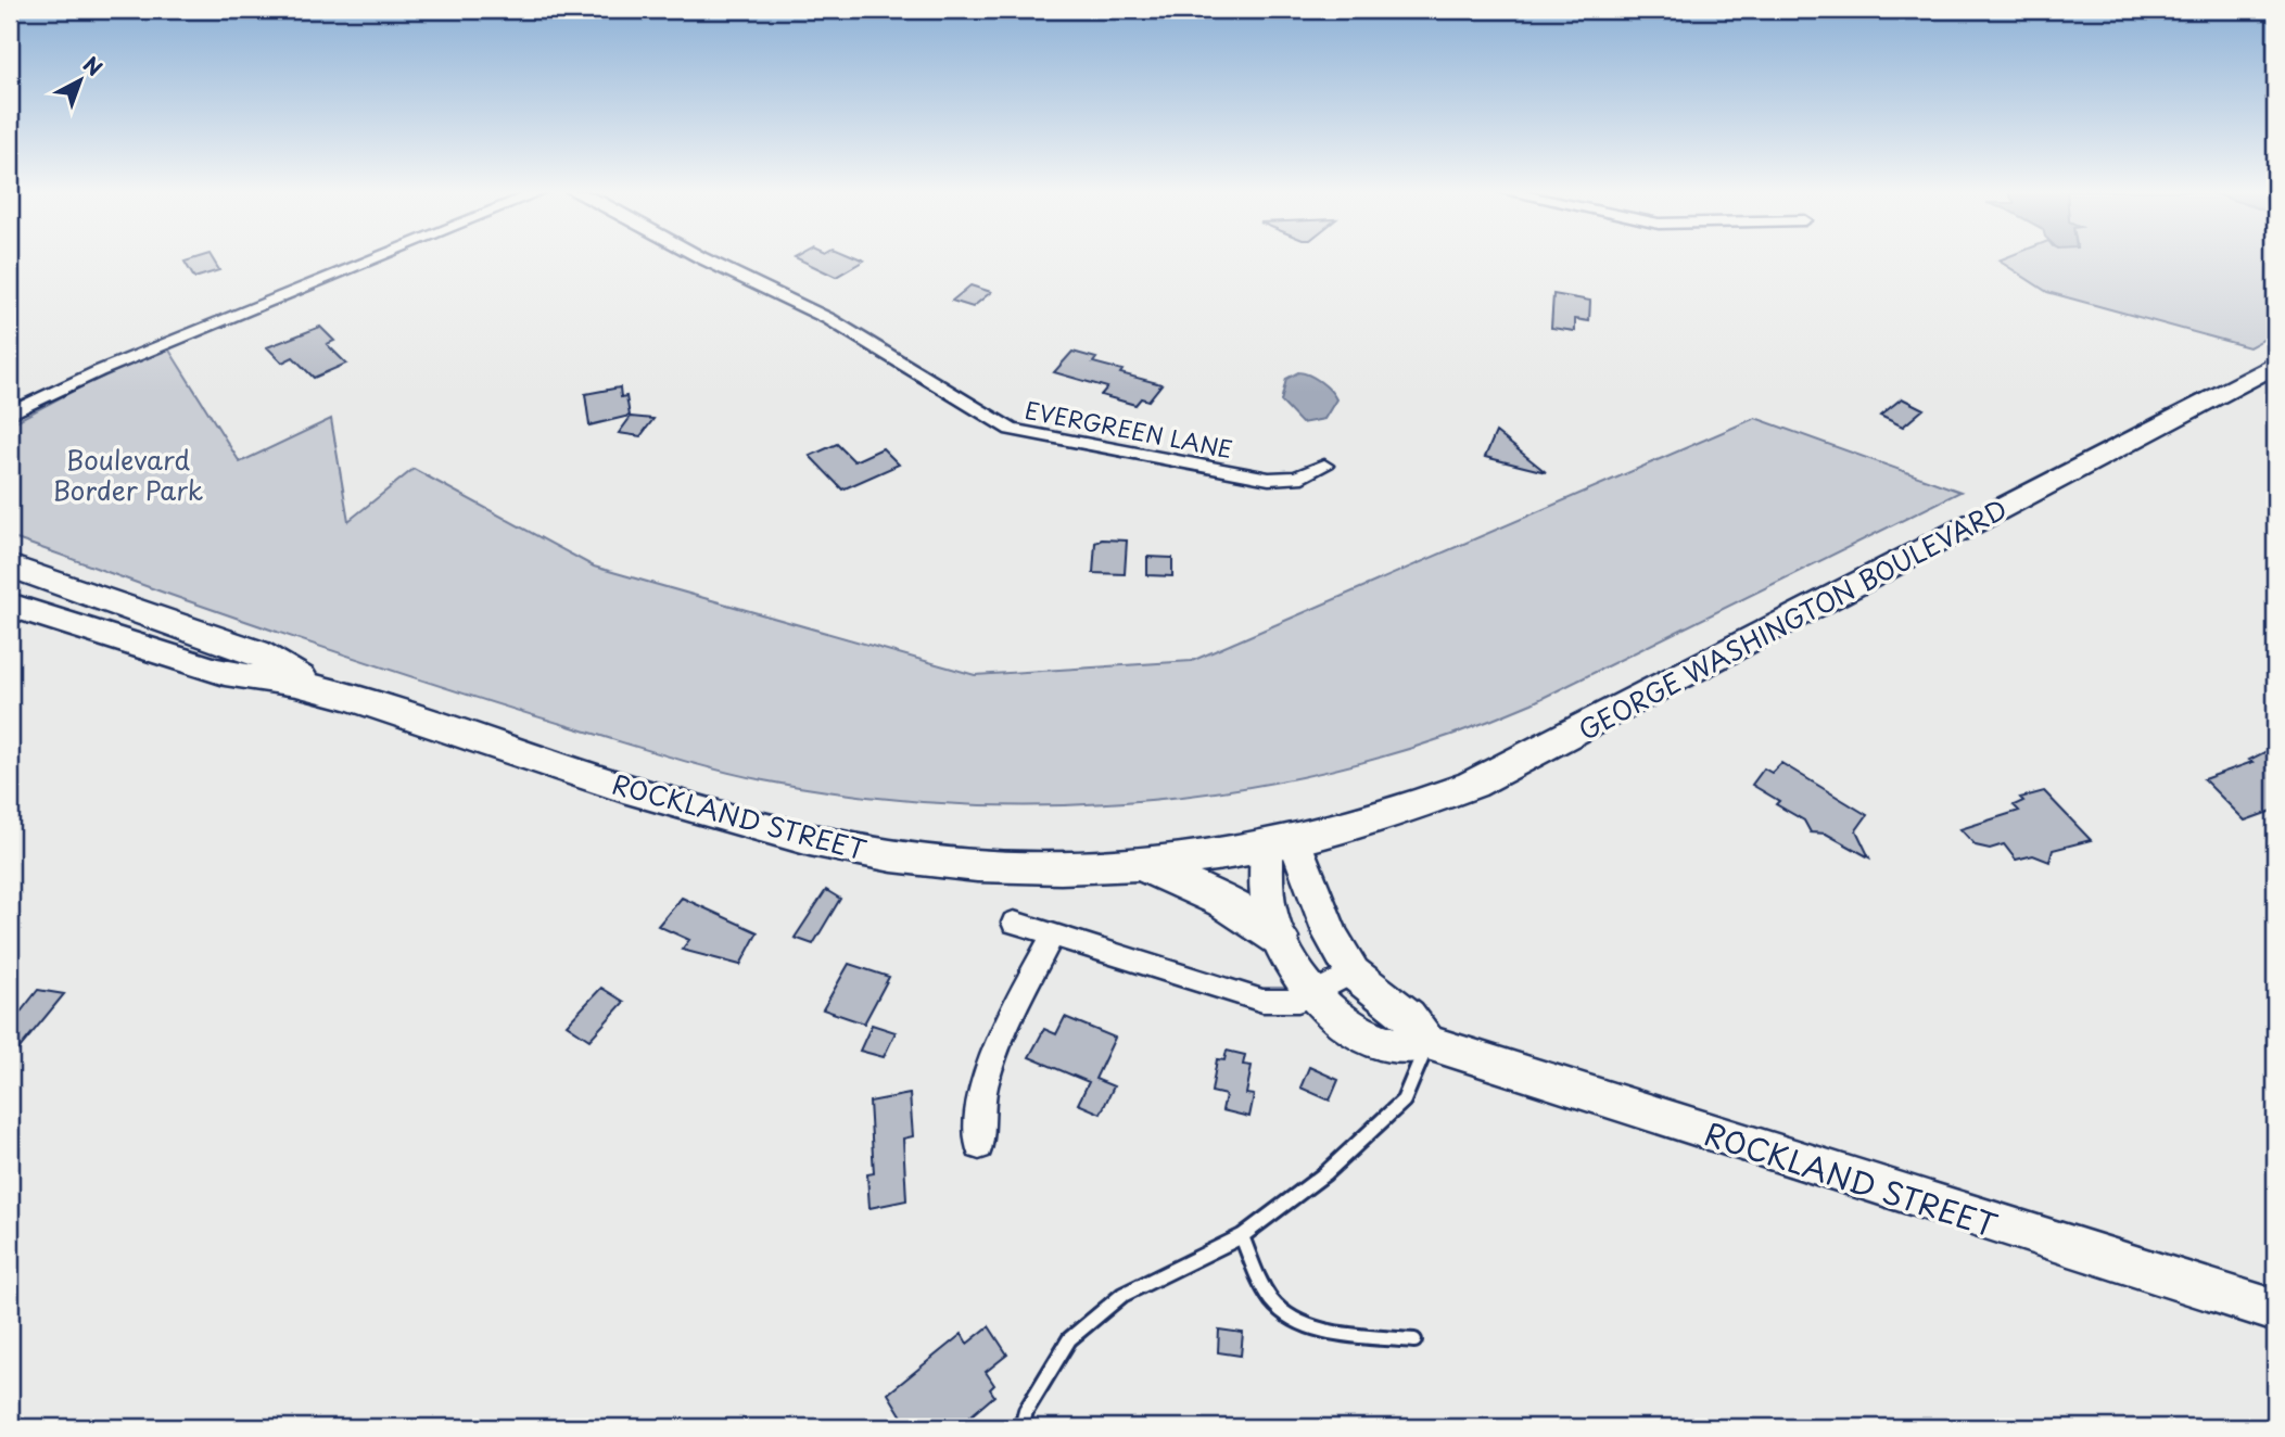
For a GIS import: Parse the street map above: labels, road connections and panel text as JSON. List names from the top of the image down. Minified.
{"streets":{"main road":["GEORGE WASHINGTON BOULEVARD","ROCKLAND STREET"],"street":["EVERGREEN LANE"]},"crossings":[["GEORGE WASHINGTON BOULEVARD","ROCKLAND STREET"]],"parks":["Boulevard Border Park"],"north":"top right"}
